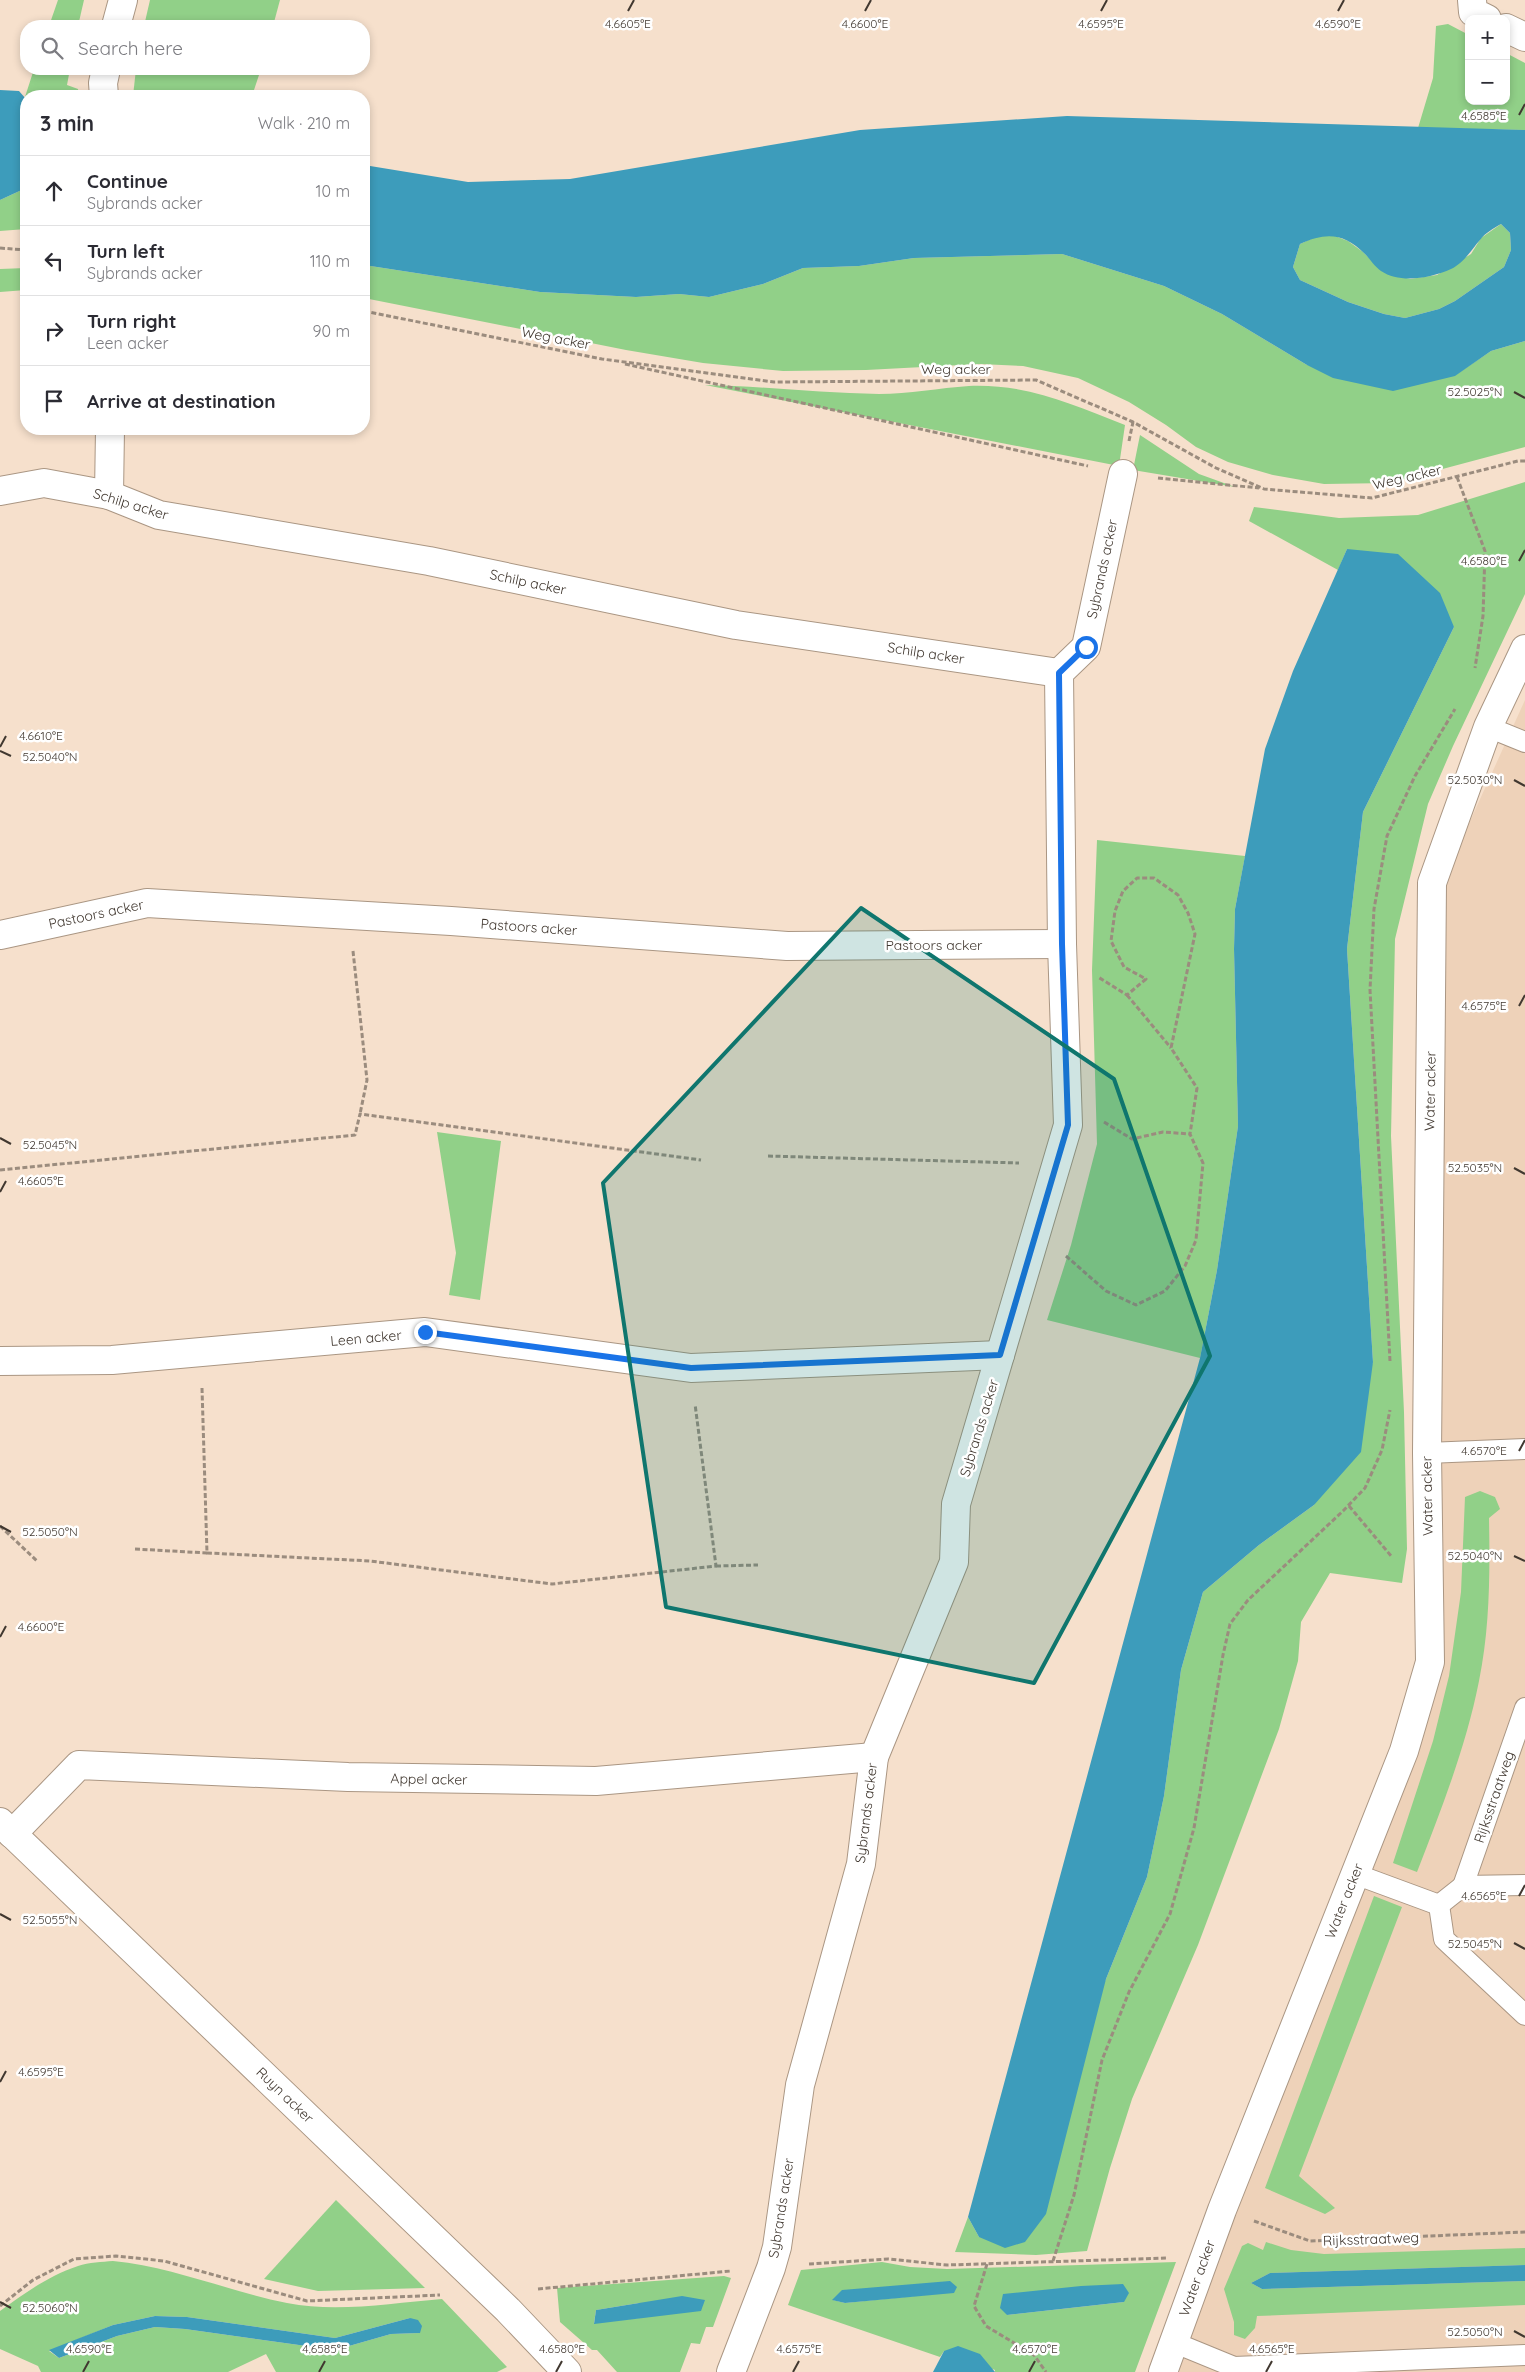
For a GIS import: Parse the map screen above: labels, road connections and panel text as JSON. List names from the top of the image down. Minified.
{"streets":{"street":["Schilp acker","Sybrands acker","Pastoors acker","Water acker","Leen acker","Appel acker","Ruyn acker"],"lane":["Rijksstraatweg"],"path":["Weg acker"]},"crossings":[["Schilp acker","Sybrands acker"],["Sybrands acker","Pastoors acker"],["Sybrands acker","Leen acker"],["Sybrands acker","Appel acker"],["Water acker","Rijksstraatweg"],["Appel acker","Ruyn acker"]],"page":{"map_buttons":["+","−"],"search":"Search here","heading":["3 min","Walk · 210 m"],"list":[["Continue","Sybrands acker","10 m"],["Turn left","Sybrands acker","110 m"],["Turn right","Leen acker","90 m"],"Arrive at destination"]},"coordinates":["4.6605°E","4.6600°E","4.6595°E","4.6590°E","4.6585°E","52.5025°N","4.6580°E","4.6610°E","52.5040°N","52.5030°N","4.6575°E","52.5045°N","52.5035°N","4.6570°E","52.5050°N","4.6565°E","52.5055°N","52.5060°N"]}
